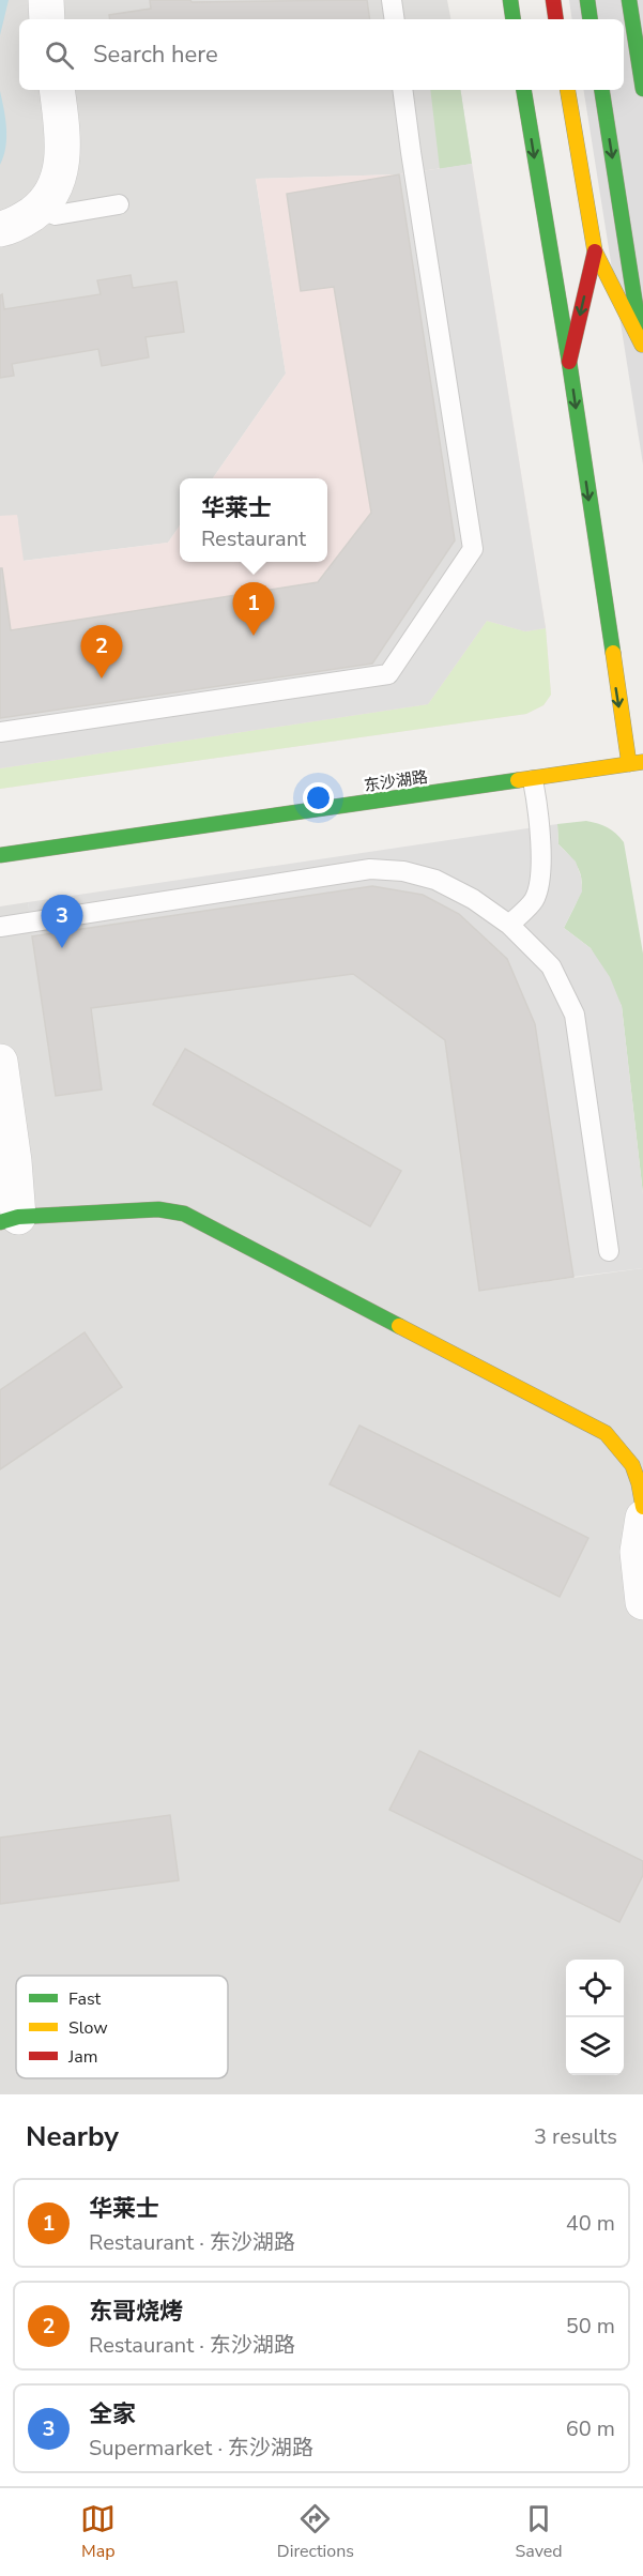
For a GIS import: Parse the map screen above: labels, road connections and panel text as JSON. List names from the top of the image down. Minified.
{"streets":{"main road":["东沙湖路"]},"legend":["Fast","Slow","Jam"],"page":{"search":"Search here","popup":["华莱士","Restaurant"],"pins":["1","2","3"],"heading":["Nearby","3 results"],"list":[{"mark":"1","name":"华莱士","note":"Restaurant · 东沙湖路","value":"40 m"},{"mark":"2","name":"东哥烧烤","note":"Restaurant · 东沙湖路","value":"50 m"},{"mark":"3","name":"全家","note":"Supermarket · 东沙湖路","value":"60 m"}],"nav":["Map","Directions","Saved"]}}
